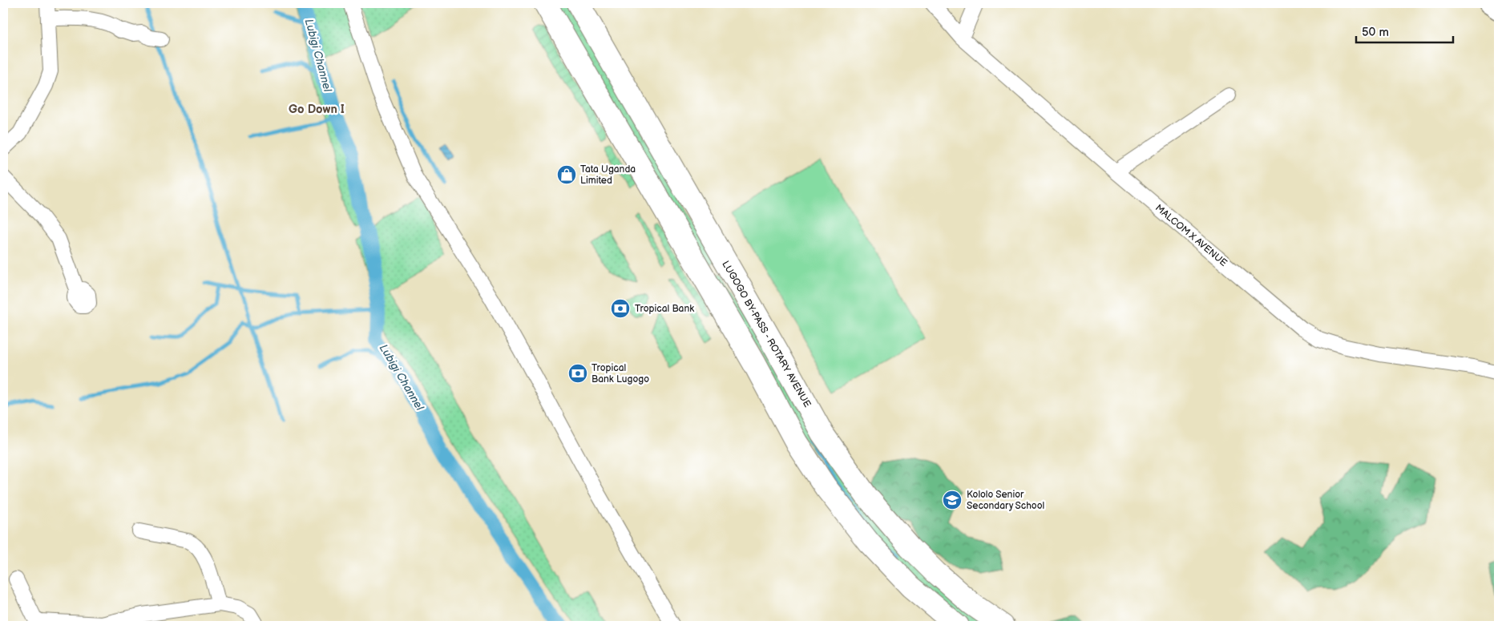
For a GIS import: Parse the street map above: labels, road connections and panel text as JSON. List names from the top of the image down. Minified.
{"streets":{"main road":["LUGOGO BY-PASS - ROTARY AVENUE"],"street":["MALCOM X AVENUE"]},"districts":["Go Down I"],"water":["Lubigi Channel"],"places":{"shop":["Tata Uganda Limited"],"bank":["Tropical Bank","Tropical Bank Lugogo"],"school or university":["Kololo Senior Secondary School"]},"scale_bar":"50 m"}
